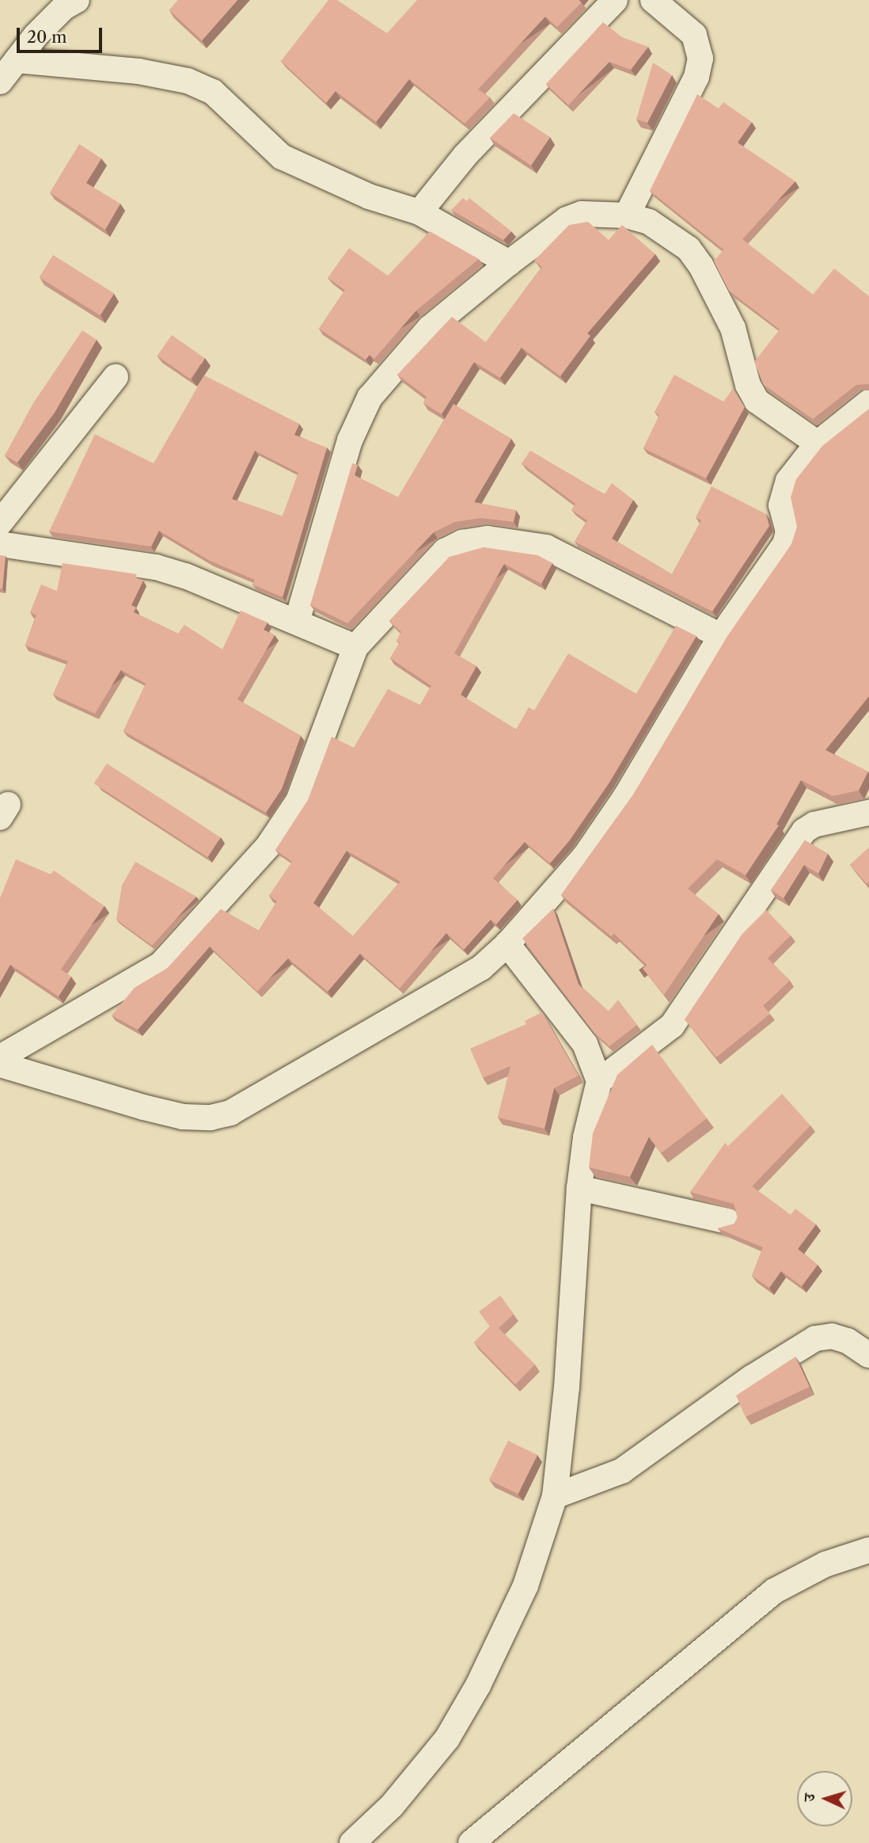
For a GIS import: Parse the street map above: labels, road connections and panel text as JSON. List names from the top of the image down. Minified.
{"scale_bar":"20 m","north":"left"}
